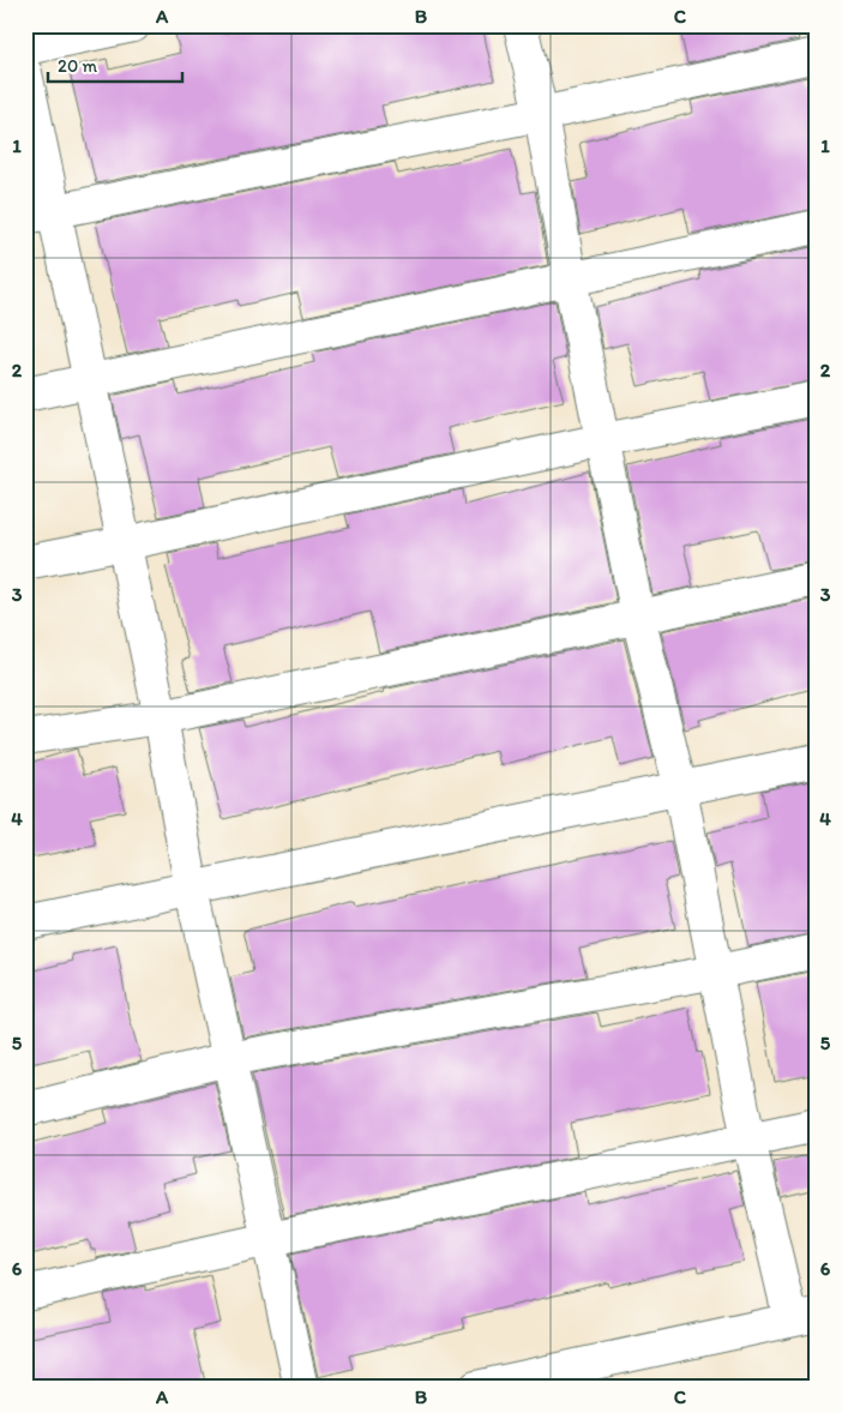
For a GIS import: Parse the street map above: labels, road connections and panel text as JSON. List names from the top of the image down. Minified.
{"scale_bar":"20 m","grid":{"columns":["A","B","C"],"rows":["1","2","3","4","5","6"]}}
